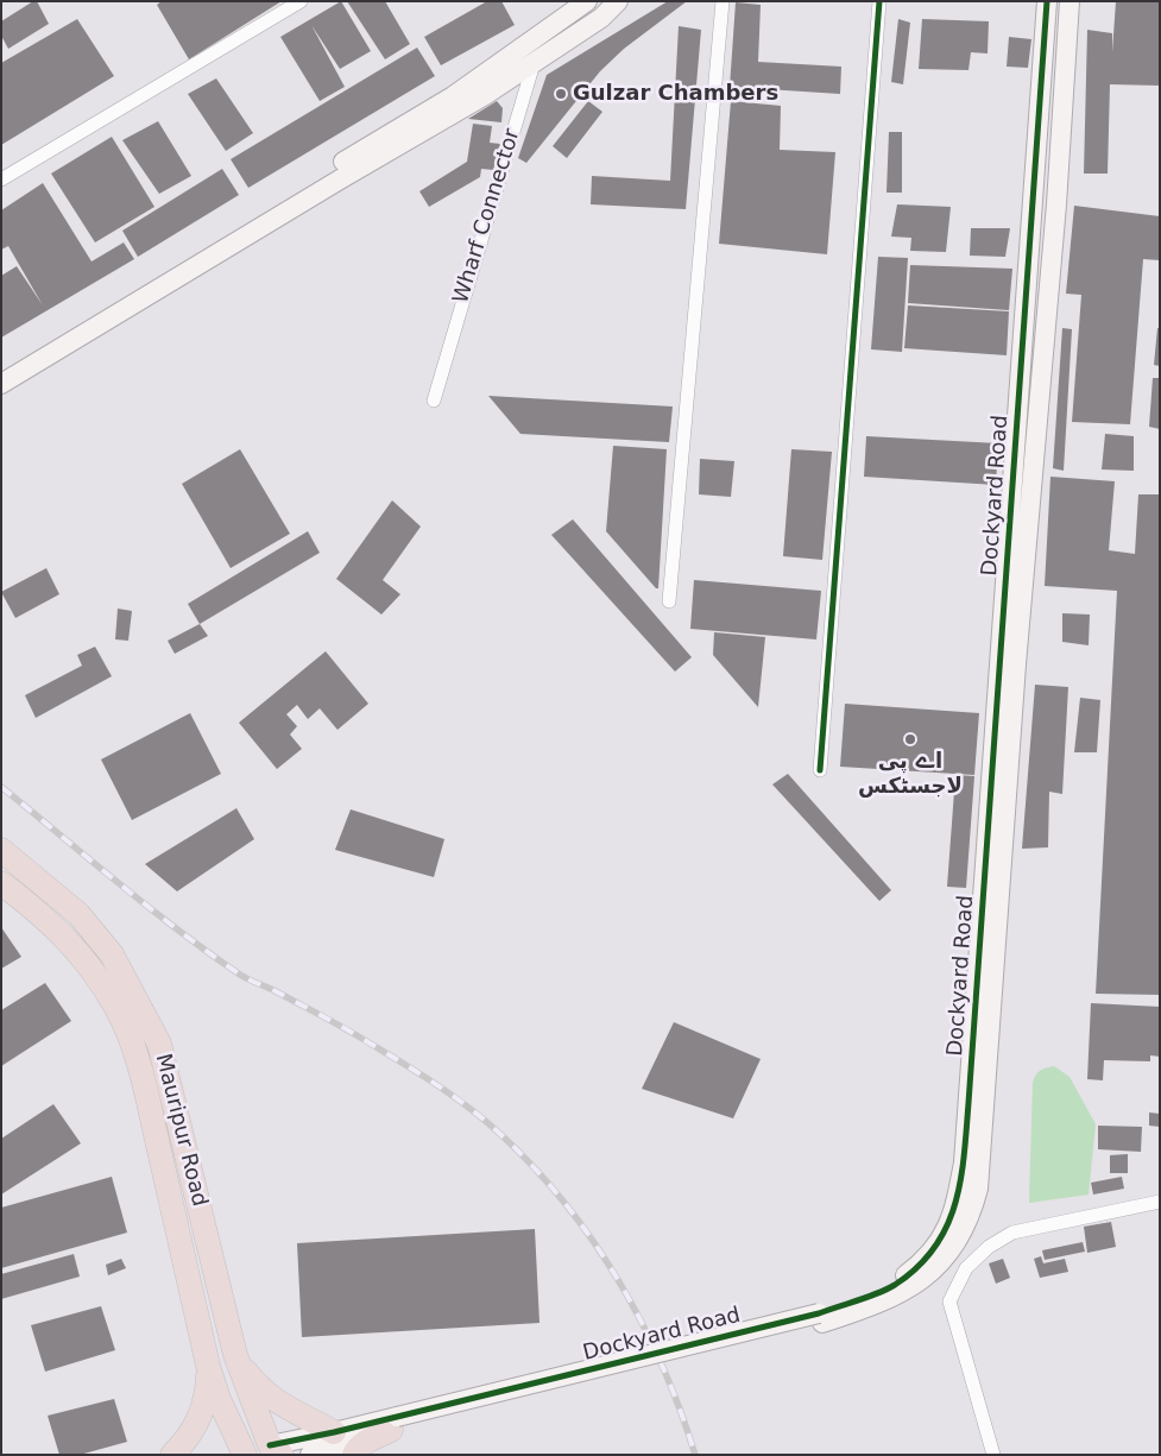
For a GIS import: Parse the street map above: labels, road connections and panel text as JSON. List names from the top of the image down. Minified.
{"streets":{"highway":["Mauripur Road"],"street":["Wharf Connector","Dockyard Road"]},"crossings":[["Dockyard Road","Mauripur Road"]],"places":["Gulzar Chambers","اے پی لاجسٹکس"]}
